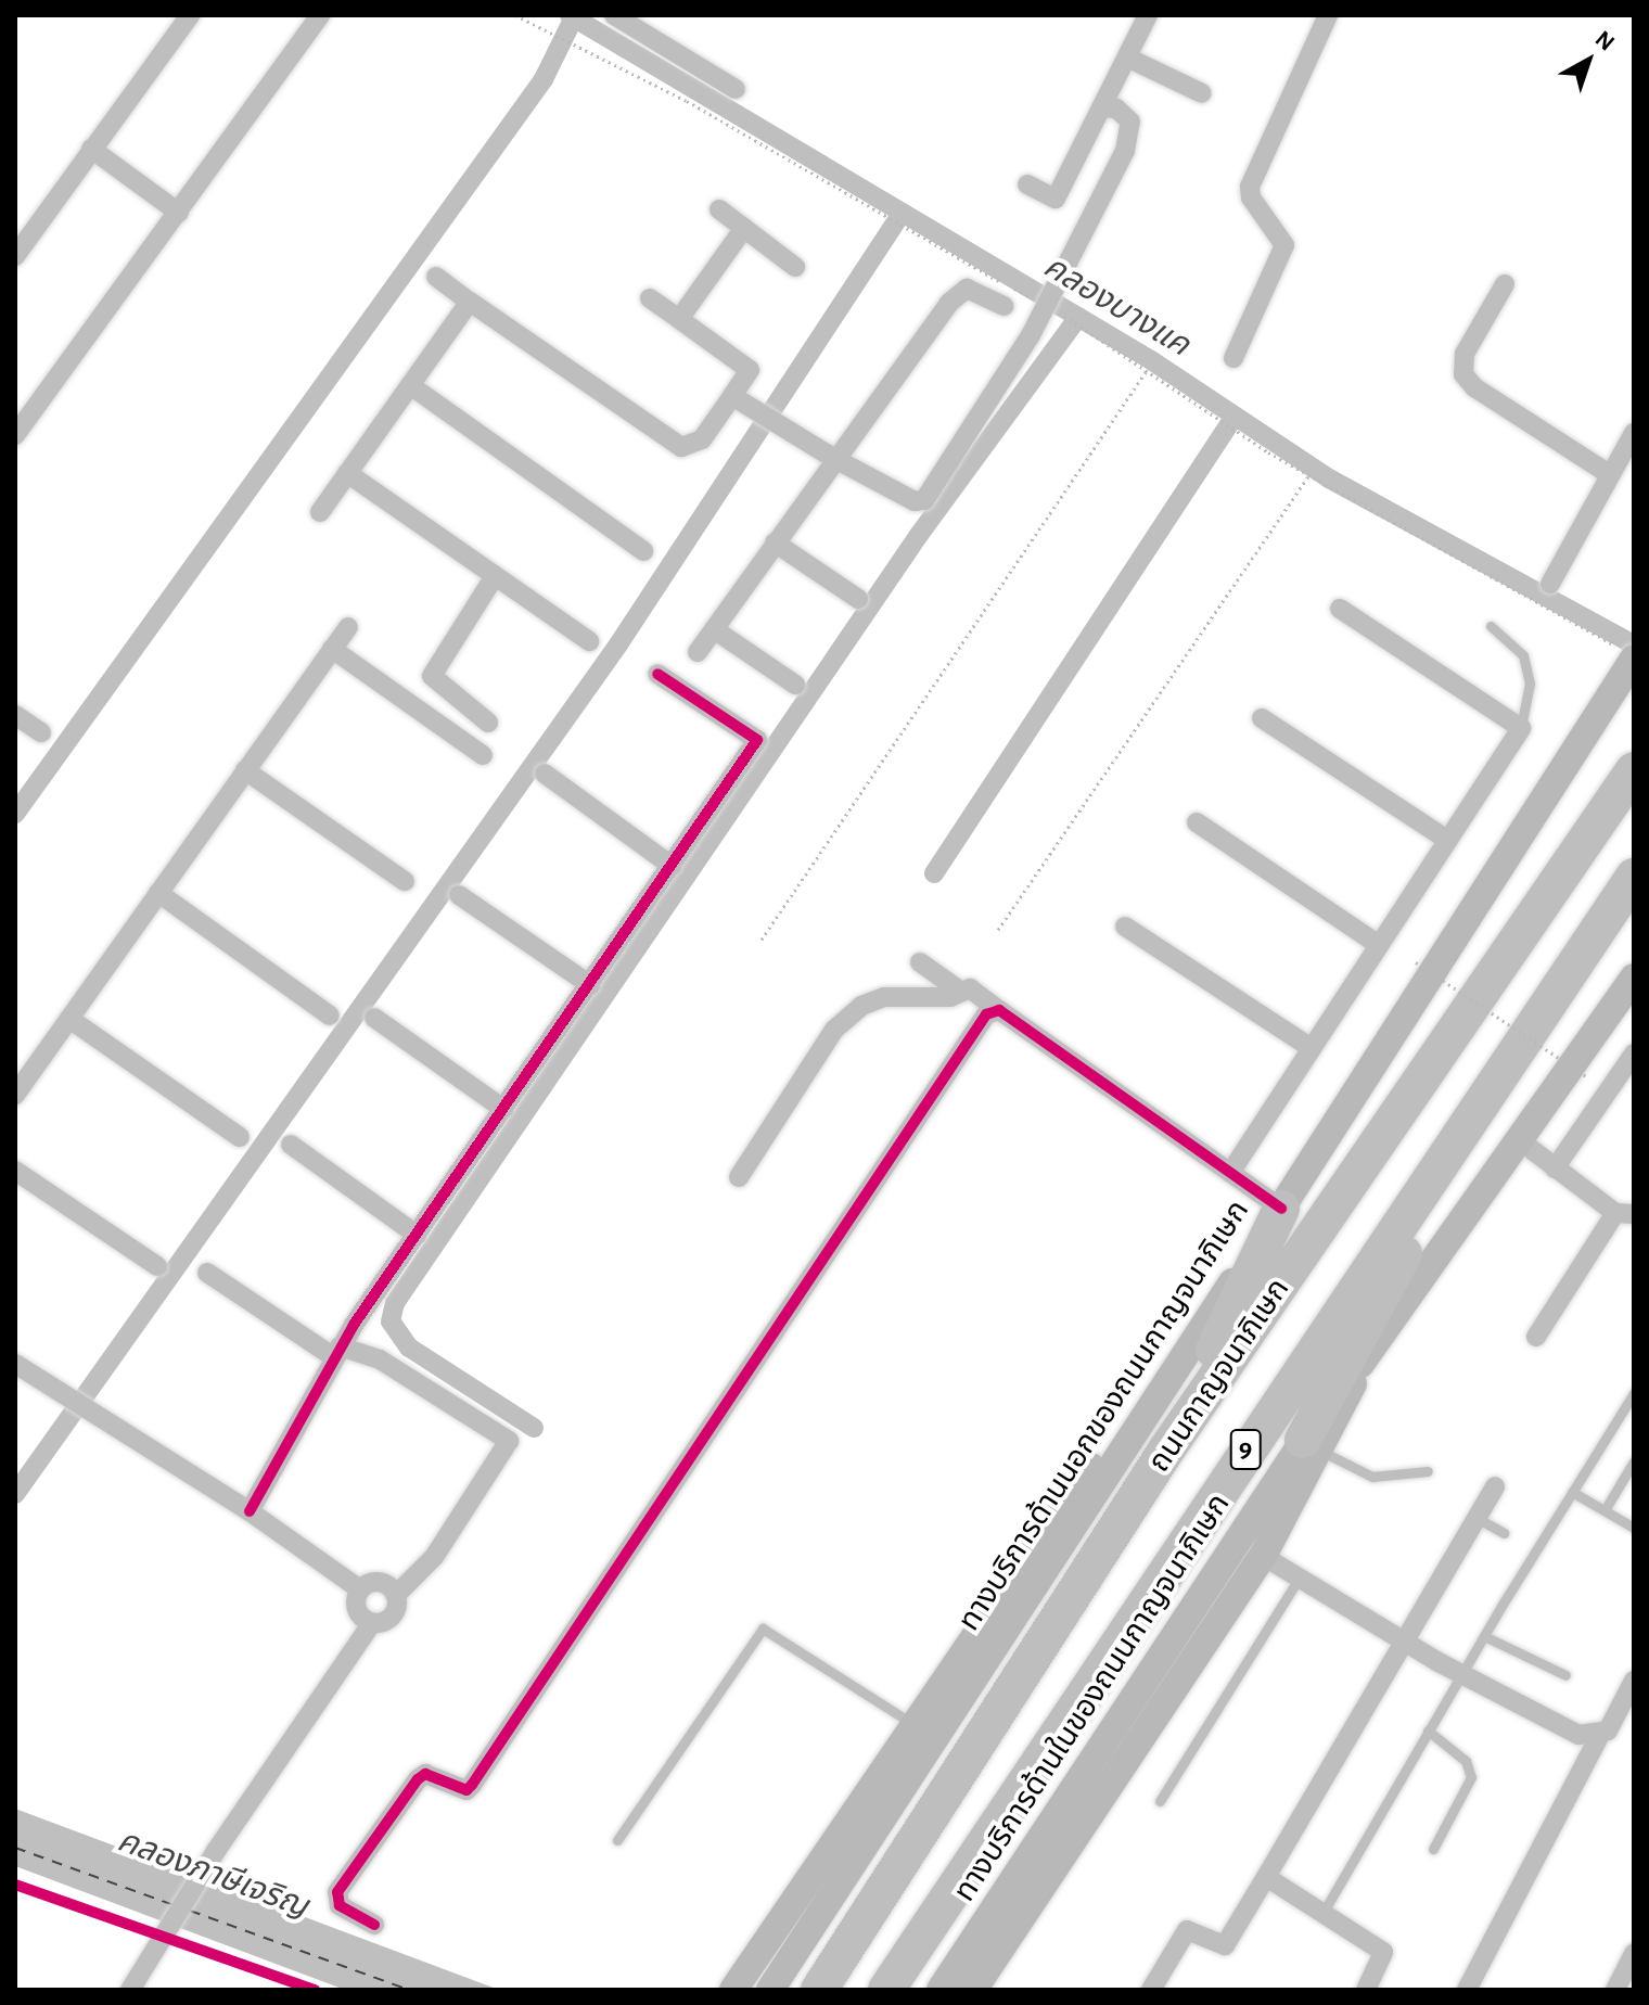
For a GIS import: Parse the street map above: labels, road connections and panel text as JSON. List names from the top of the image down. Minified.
{"streets":{"highway":["ถนนกาญจนาภิเษก","9"],"main road":["ทางบริการด้านนอกของถนนกาญจนาภิเษก","ทางบริการด้านในของถนนกาญจนาภิเษก"]},"water":["คลองบางแค","คลองภาษีเจริญ"],"north":"top right"}
